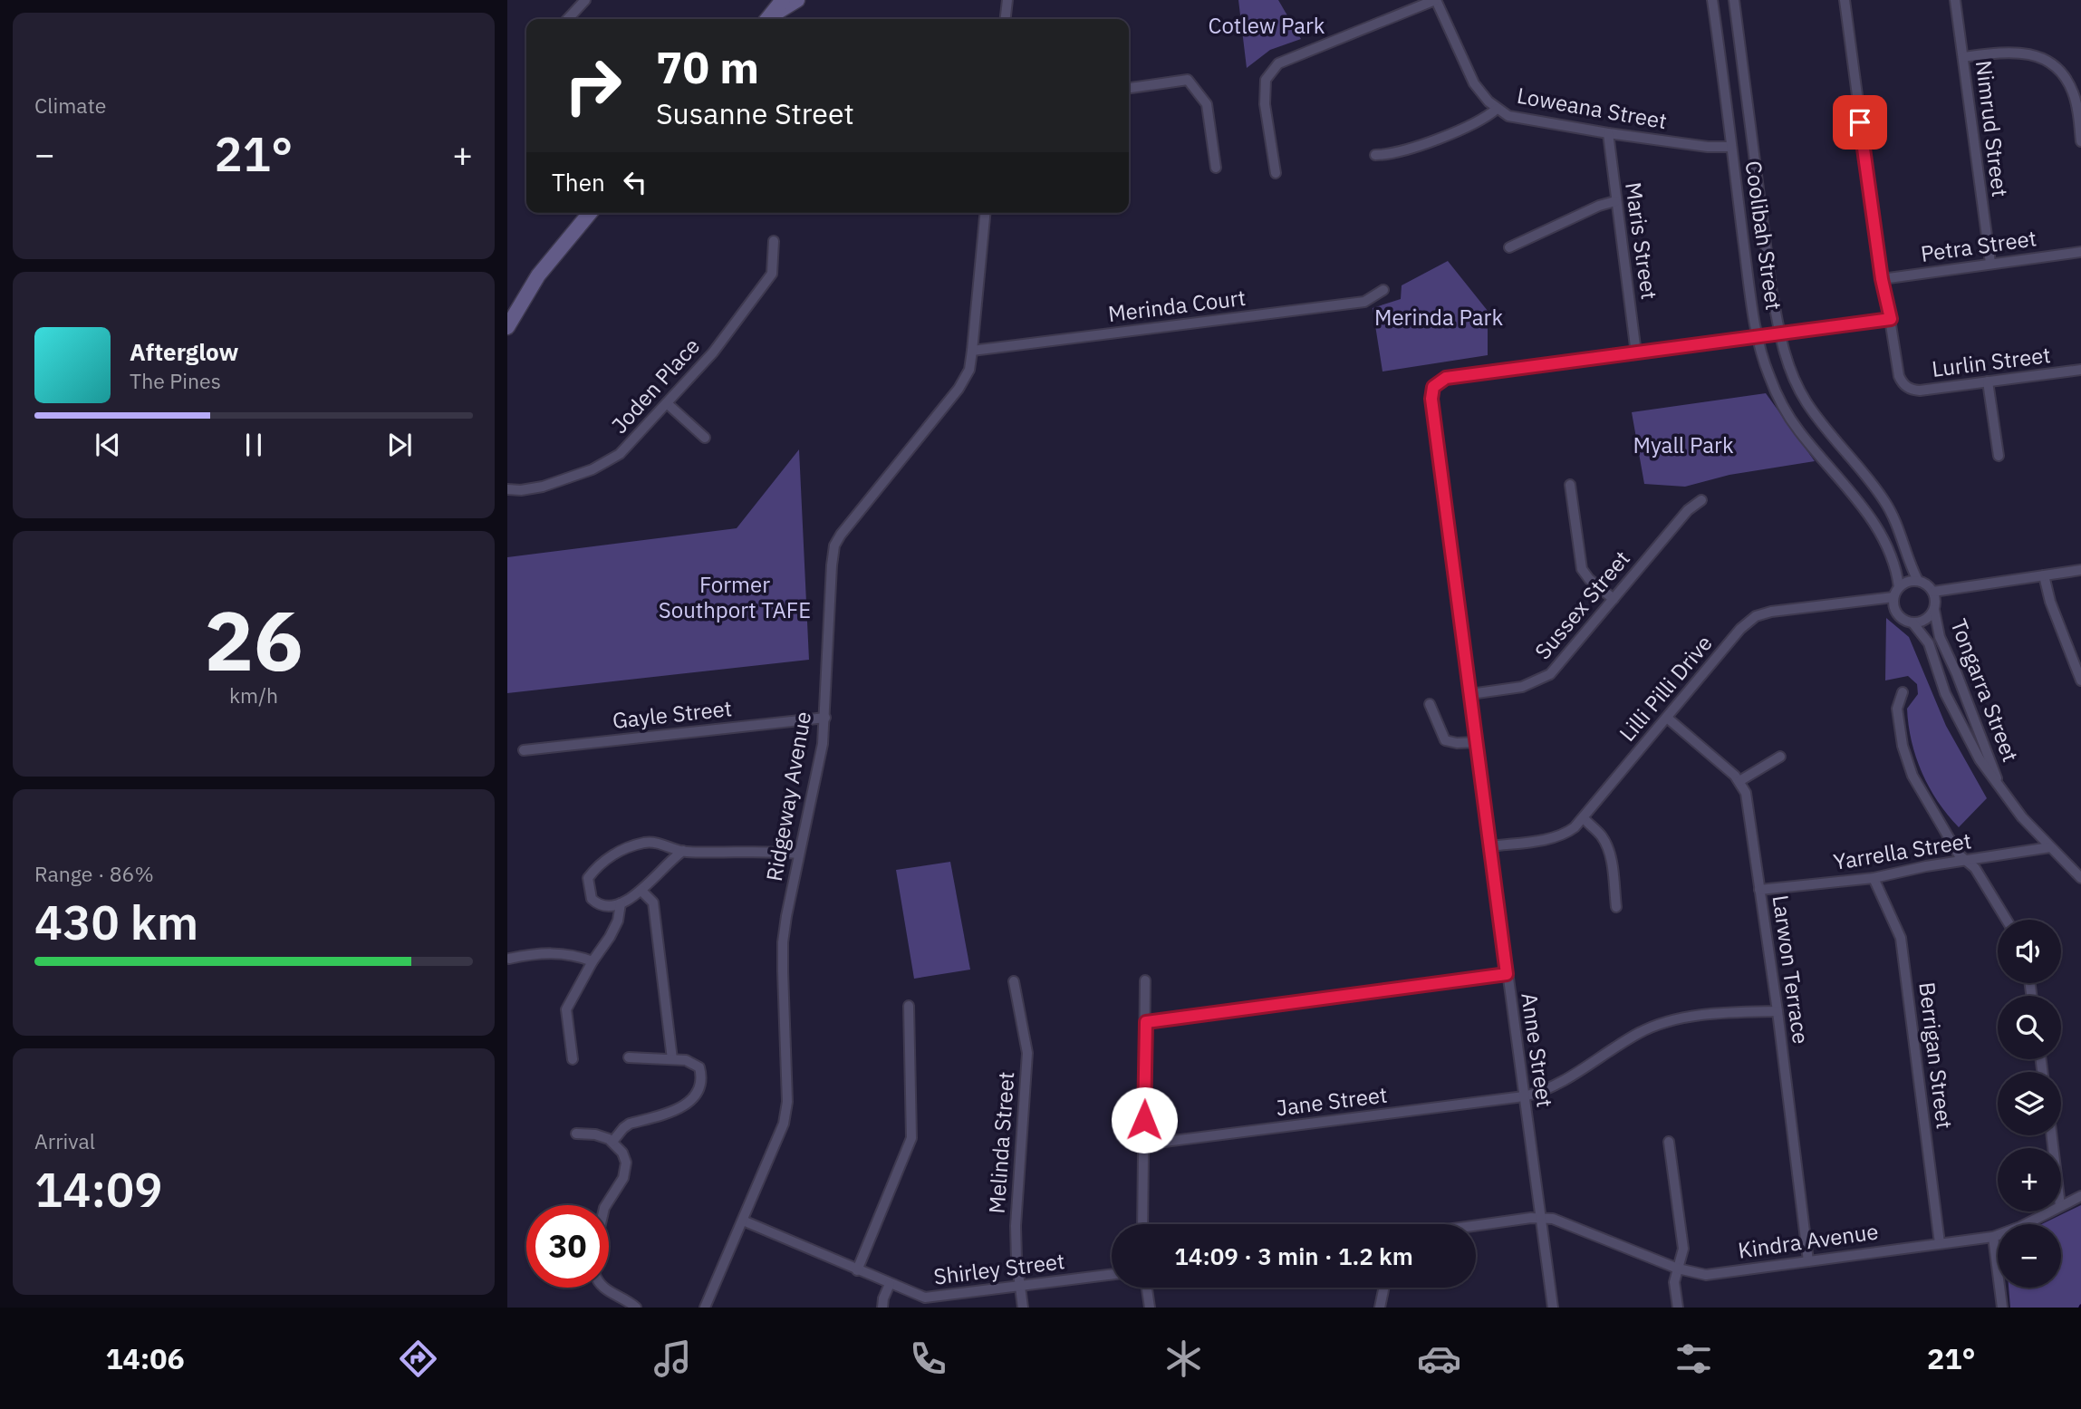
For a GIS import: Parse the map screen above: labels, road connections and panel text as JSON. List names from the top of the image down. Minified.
{"streets":{"street":["Loweana Street","Nimrud Street","Coolibah Street","Maris Street","Petra Street","Merinda Court","Lurlin Street","Joden Place","Sussex Street","Lilli Pilli Drive","Tongarra Street","Gayle Street","Ridgeway Avenue","Yarrella Street","Larwon Terrace","Anne Street","Berrigan Street","Jane Street","Melinda Street","Kindra Avenue","Shirley Street"]},"crossings":[["Loweana Street","Coolibah Street"],["Loweana Street","Maris Street"],["Nimrud Street","Petra Street"],["Coolibah Street","Lilli Pilli Drive"],["Coolibah Street","Tongarra Street"],["Maris Street","Anne Street"],["Merinda Court","Ridgeway Avenue"],["Sussex Street","Anne Street"],["Lilli Pilli Drive","Tongarra Street"],["Lilli Pilli Drive","Anne Street"],["Tongarra Street","Yarrella Street"],["Gayle Street","Ridgeway Avenue"],["Ridgeway Avenue","Shirley Street"],["Yarrella Street","Larwon Terrace"],["Yarrella Street","Berrigan Street"],["Larwon Terrace","Jane Street"],["Larwon Terrace","Kindra Avenue"],["Anne Street","Jane Street"],["Anne Street","Kindra Avenue"],["Berrigan Street","Kindra Avenue"],["Melinda Street","Shirley Street"]],"parks":["Cotlew Park","Merinda Park","Myall Park","Former Southport TAFE"],"page":{"tile":["Climate",["26","km/h"],["Range · 86%","430 km"],["Arrival","14:09"]],"turn":["70 m","Susanne Street"],"heat":["−","21°","+"],"then":"Then","song":["Afterglow","The Pines"],"map_buttons":["+","−"],"limit":"30","trip":"14:09 · 3 min · 1.2 km","tabs":["14:06","21°"]}}
